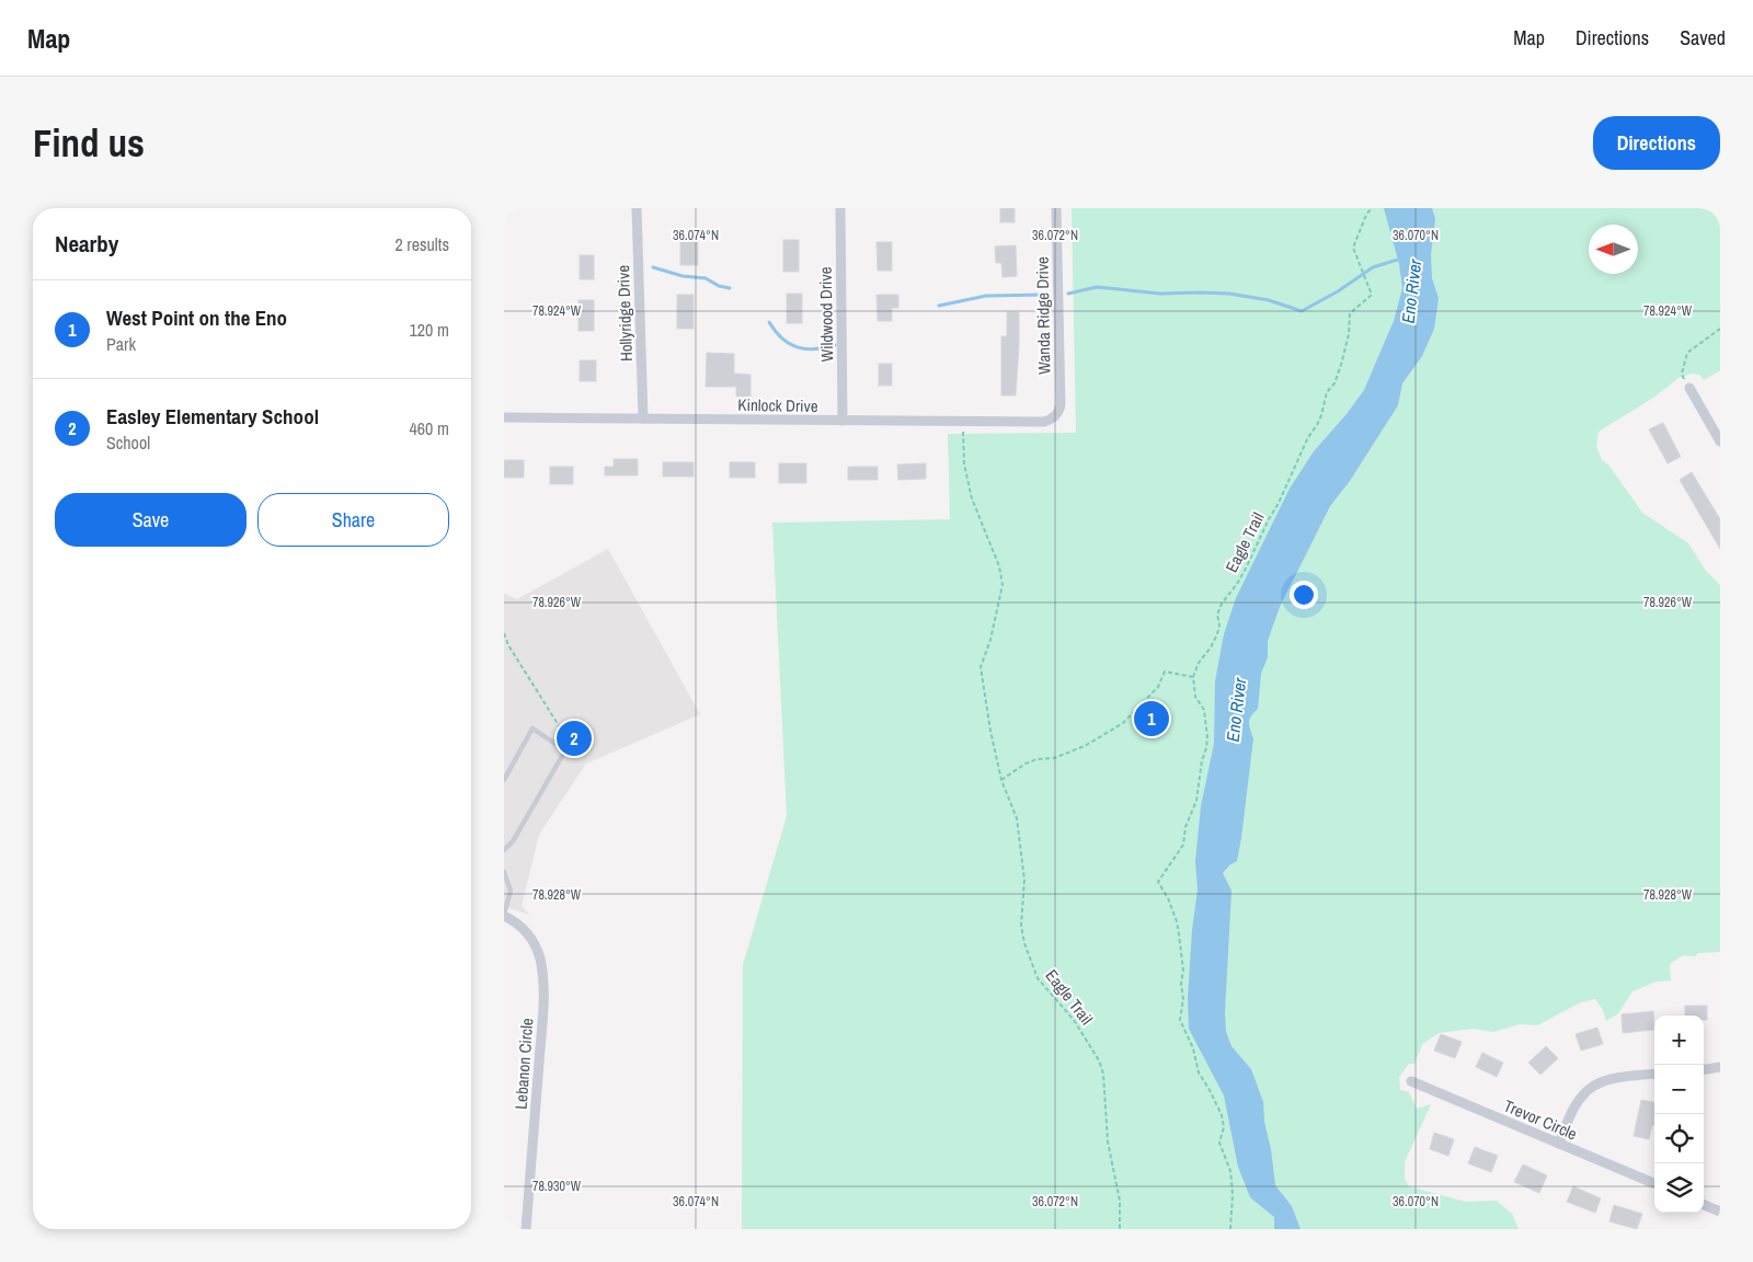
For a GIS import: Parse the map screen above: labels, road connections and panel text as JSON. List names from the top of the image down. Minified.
{"streets":{"street":["Hollyridge Drive","Wildwood Drive","Wanda Ridge Drive","Kinlock Drive","Lebanon Circle","Trevor Circle"],"path":["Eagle Trail"]},"crossings":[["Hollyridge Drive","Kinlock Drive"],["Wildwood Drive","Kinlock Drive"],["Wanda Ridge Drive","Kinlock Drive"],["Kinlock Drive","Eagle Trail"]],"water":["Eno River"],"north":"left","page":{"header":"Map","nav":["Map","Directions","Saved"],"buttons":["Directions",["Save","Share"]],"title":"Find us","heading":["Nearby","2 results"],"list":[{"mark":"1","name":"West Point on the Eno","note":"Park","value":"120 m"},{"mark":"2","name":"Easley Elementary School","note":"School","value":"460 m"}],"pins":["1","2"],"map_buttons":["+","−"]},"coordinates":["36.074°N","36.072°N","36.070°N","78.924°W","78.926°W","78.928°W","78.930°W"]}
